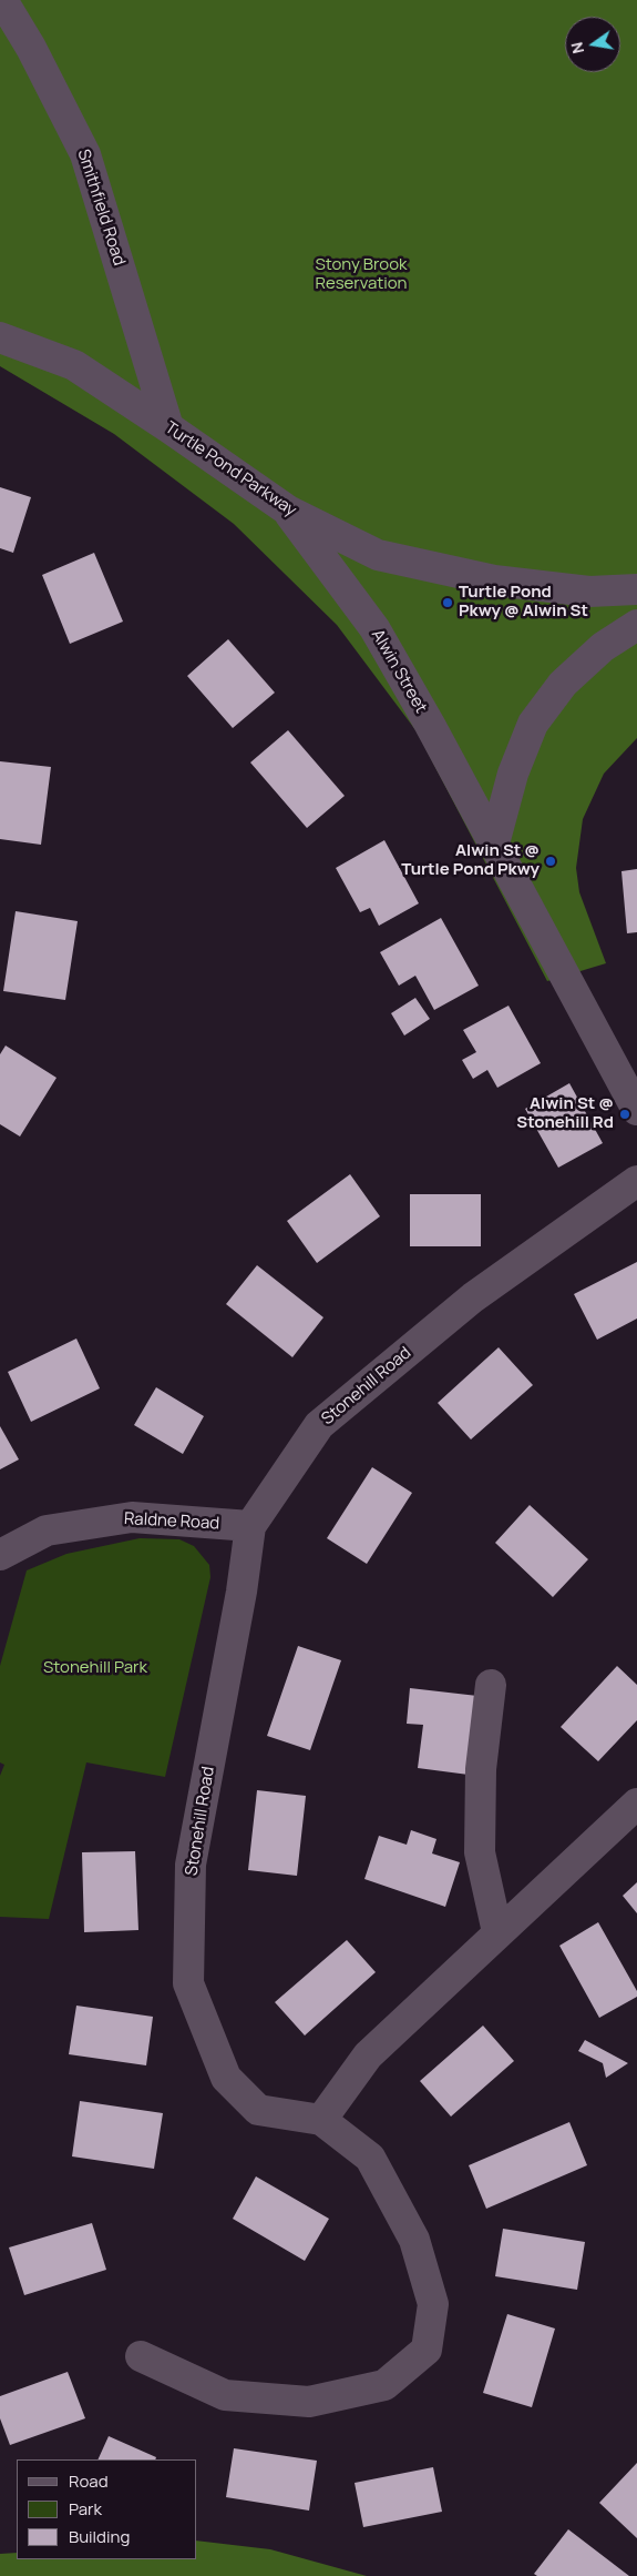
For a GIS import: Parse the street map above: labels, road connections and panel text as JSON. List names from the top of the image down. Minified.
{"streets":{"street":["Smithfield Road","Turtle Pond Parkway","Alwin Street","Stonehill Road","Raldne Road"]},"crossings":[["Smithfield Road","Turtle Pond Parkway"],["Turtle Pond Parkway","Alwin Street"],["Stonehill Road","Raldne Road"]],"parks":["Stony Brook Reservation","Stonehill Park"],"places":["Turtle Pond Pkwy @ Alwin St","Alwin St @ Turtle Pond Pkwy","Alwin St @ Stonehill Rd"],"legend":["Road","Park","Building"],"north":"left"}
